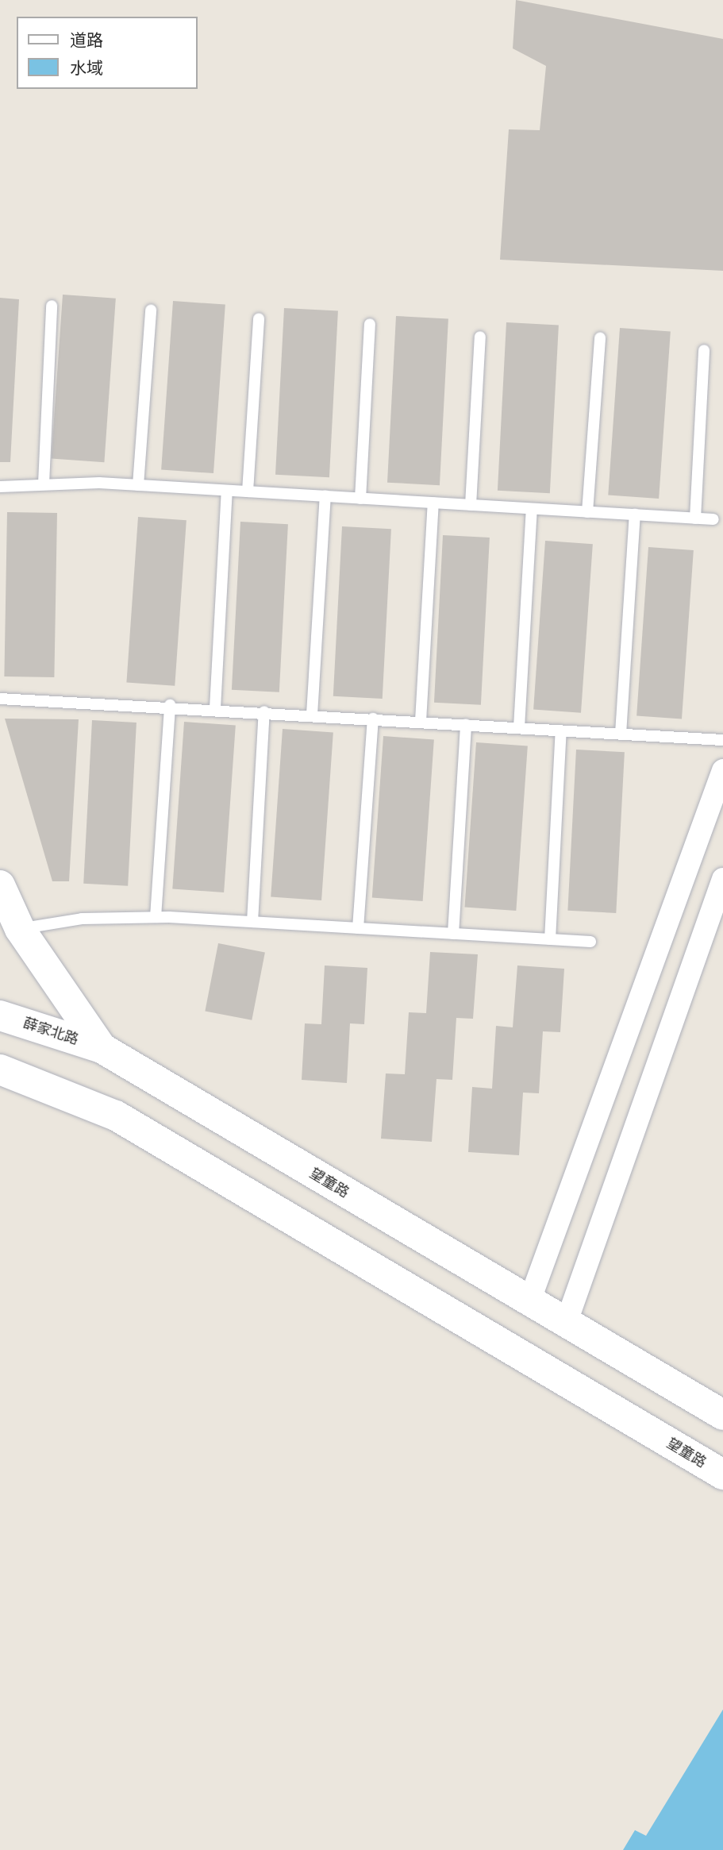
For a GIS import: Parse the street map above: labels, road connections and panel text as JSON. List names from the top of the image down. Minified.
{"streets":{"main road":["薛家北路","望童路"]},"crossings":[["薛家北路","望童路"]],"legend":["道路","水域"]}
